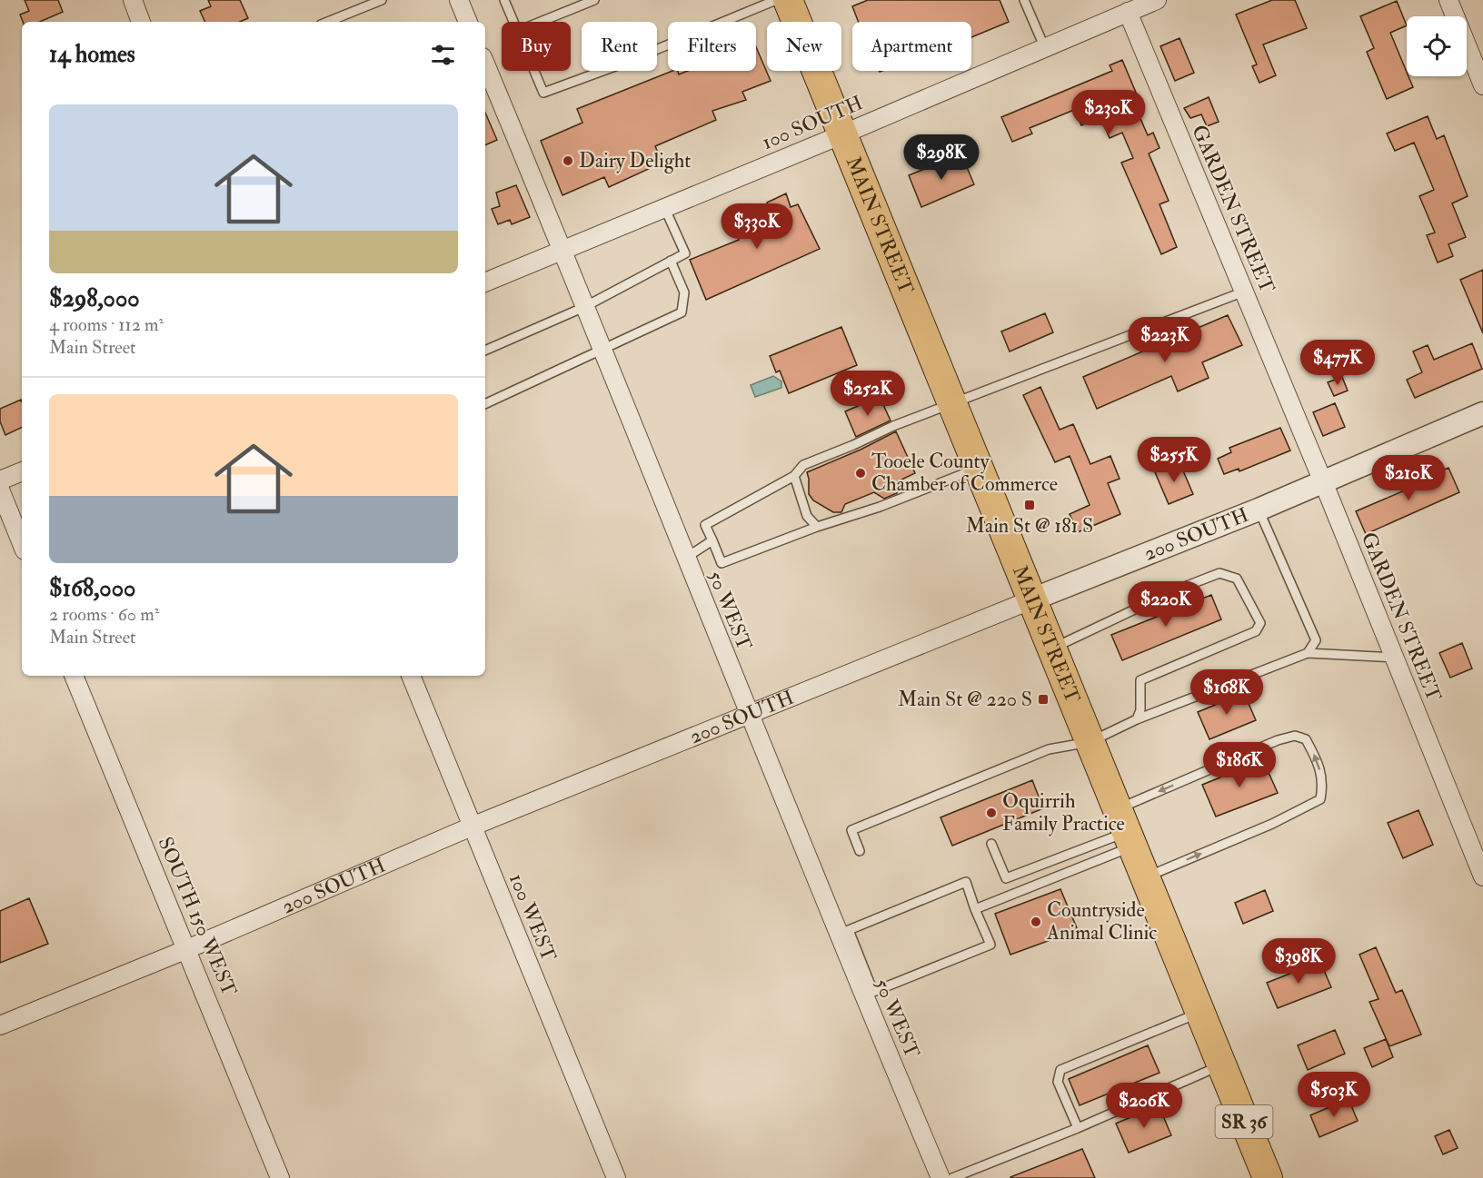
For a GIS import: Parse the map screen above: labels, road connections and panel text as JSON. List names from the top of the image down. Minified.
{"streets":{"highway":["MAIN STREET","SR 36"],"street":["100 SOUTH","GARDEN STREET","200 SOUTH","50 WEST","SOUTH 150 WEST","100 WEST"]},"crossings":[["100 SOUTH","GARDEN STREET"],["100 SOUTH","MAIN STREET"],["100 SOUTH","50 WEST"],["GARDEN STREET","200 SOUTH"],["MAIN STREET","200 SOUTH"],["200 SOUTH","50 WEST"],["200 SOUTH","SOUTH 150 WEST"],["200 SOUTH","100 WEST"]],"places":{"other":["Dairy Delight","Tooele County Chamber of Commerce","Oquirrih Family Practice","Countryside Animal Clinic"],"transit":["Main St @ 181 S","Main St @ 220 S"]},"page":{"chip":["Buy","Rent","Filters","New","Apartment"],"heading":"14 homes","list":[{"name":"$298,000","note":"4 rooms · 112 m² · Main Street"},{"name":"$168,000","note":"2 rooms · 60 m² · Main Street"}],"price":["$230K","$298K","$330K","$223K","$477K","$252K","$255K","$210K","$220K","$168K","$186K","$398K","$503K","$206K"]}}
